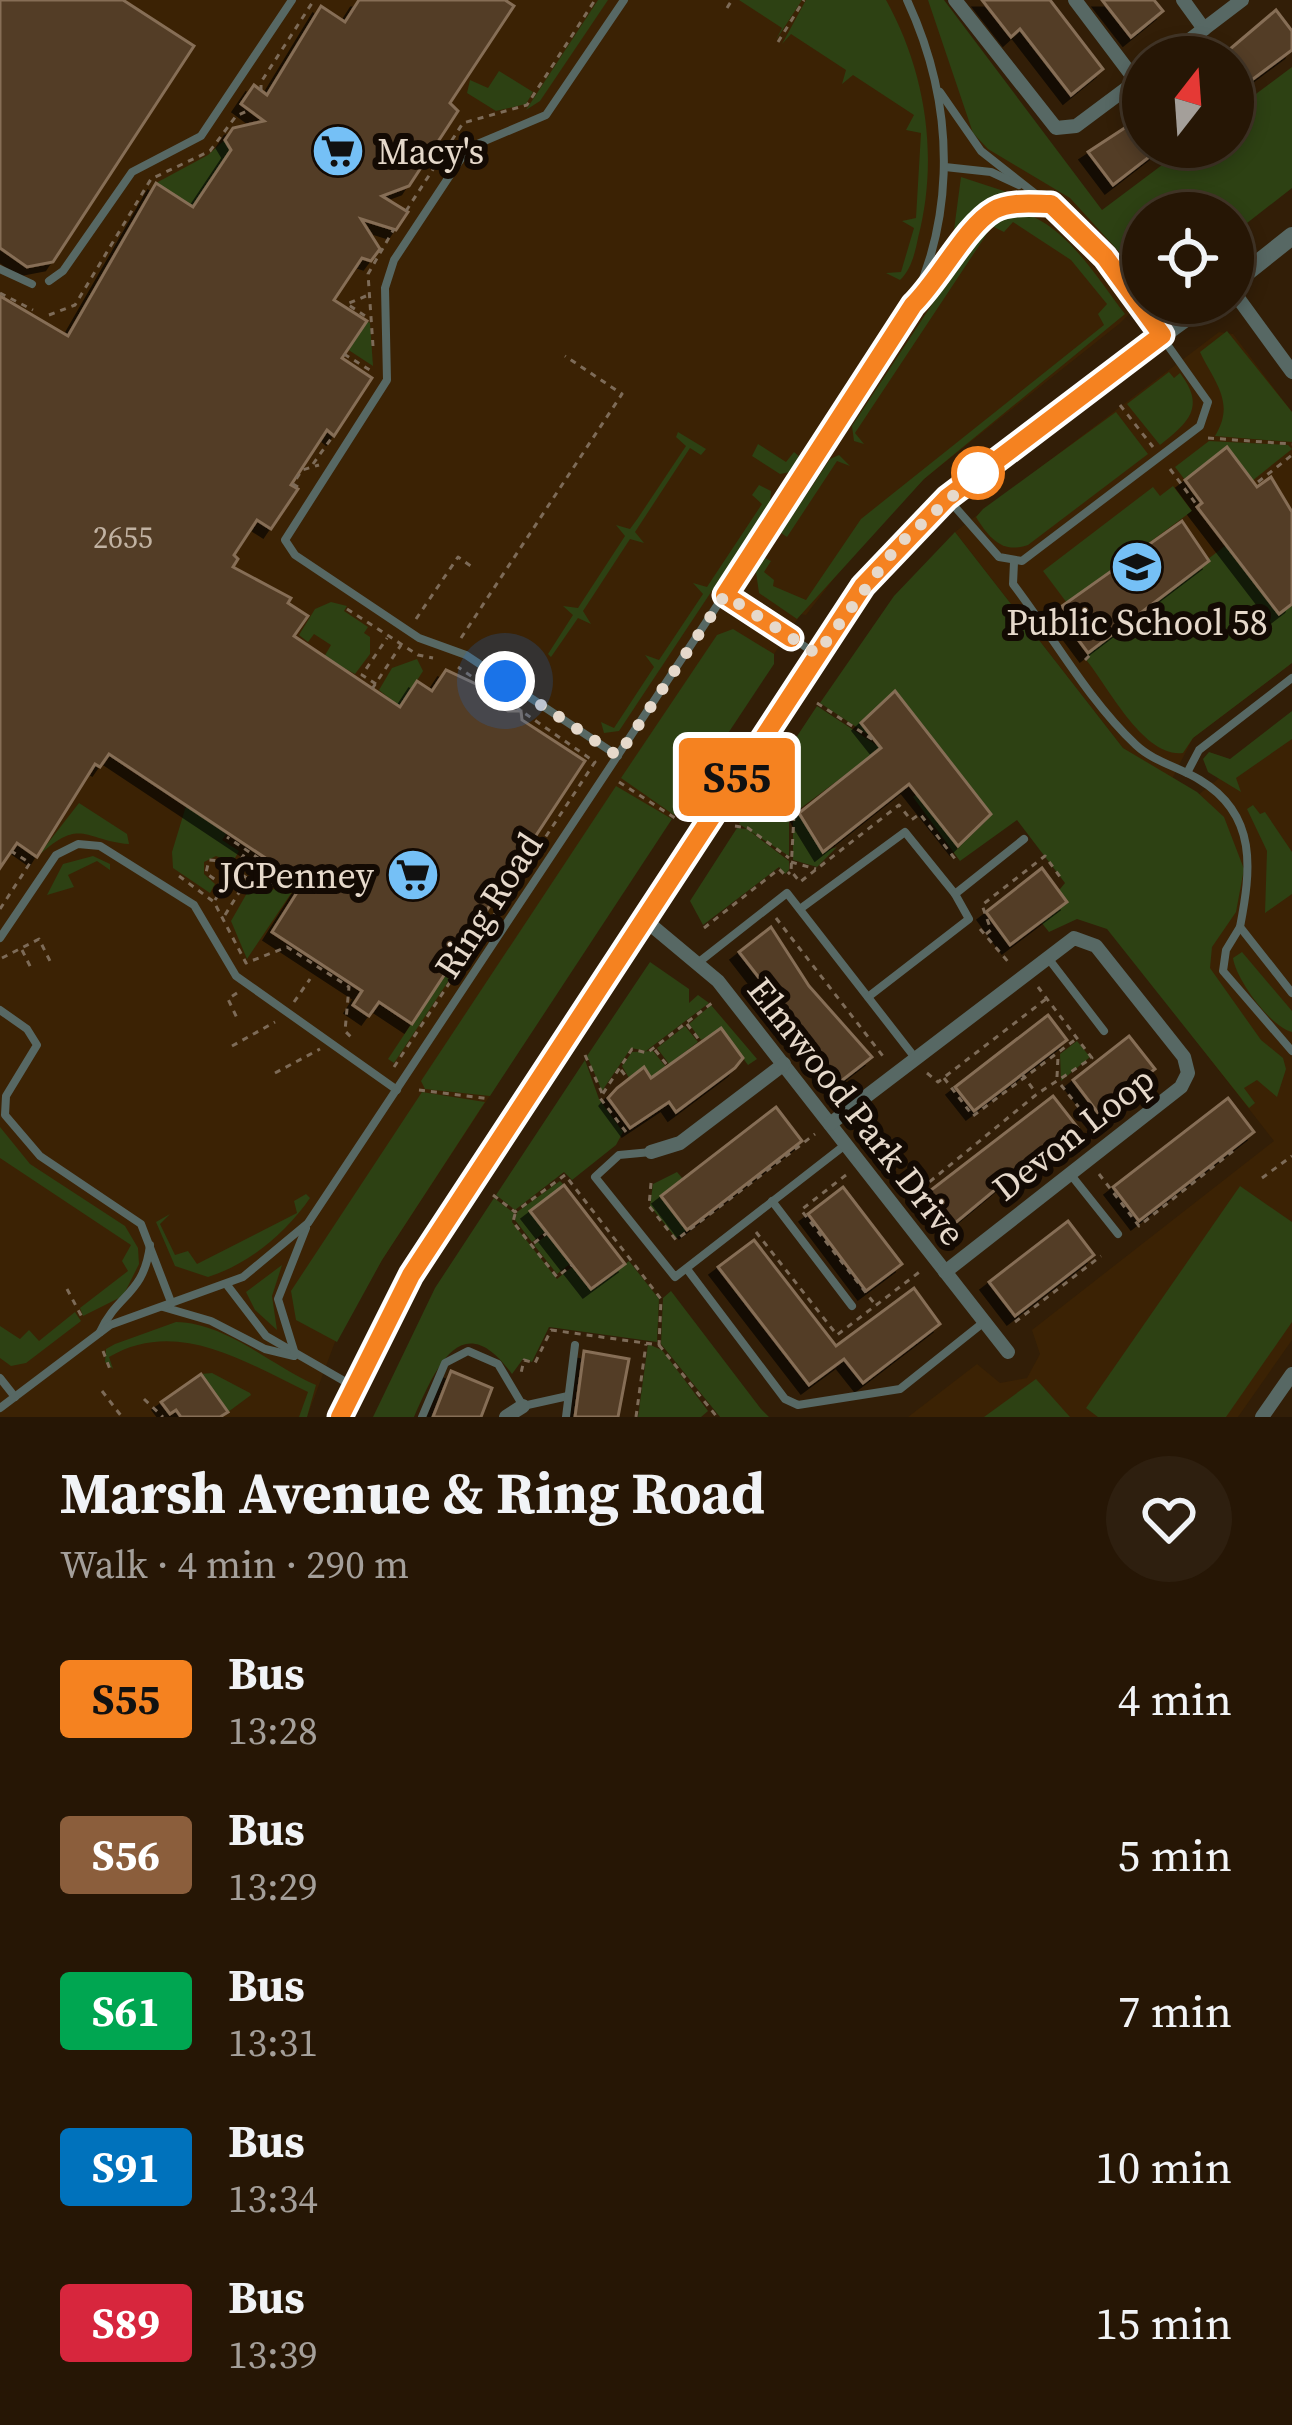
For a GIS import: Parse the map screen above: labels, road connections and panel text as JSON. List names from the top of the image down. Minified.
{"streets":{"street":["Elmwood Park Drive","Devon Loop"],"lane":["Ring Road"]},"crossings":[["Elmwood Park Drive","Devon Loop"]],"places":{"supermarket":["Macy's","JCPenney"],"school or university":["Public School 58"]},"lines":["bus line S55"],"house_numbers":["2655"],"north":"top","page":{"on_map":"S55","heading":["Marsh Avenue & Ring Road","Walk · 4 min · 290 m"],"list":[{"mark":"S55","name":"Bus","note":"13:28","value":"4 min"},{"mark":"S56","name":"Bus","note":"13:29","value":"5 min"},{"mark":"S61","name":"Bus","note":"13:31","value":"7 min"},{"mark":"S91","name":"Bus","note":"13:34","value":"10 min"},{"mark":"S89","name":"Bus","note":"13:39","value":"15 min"}]}}
